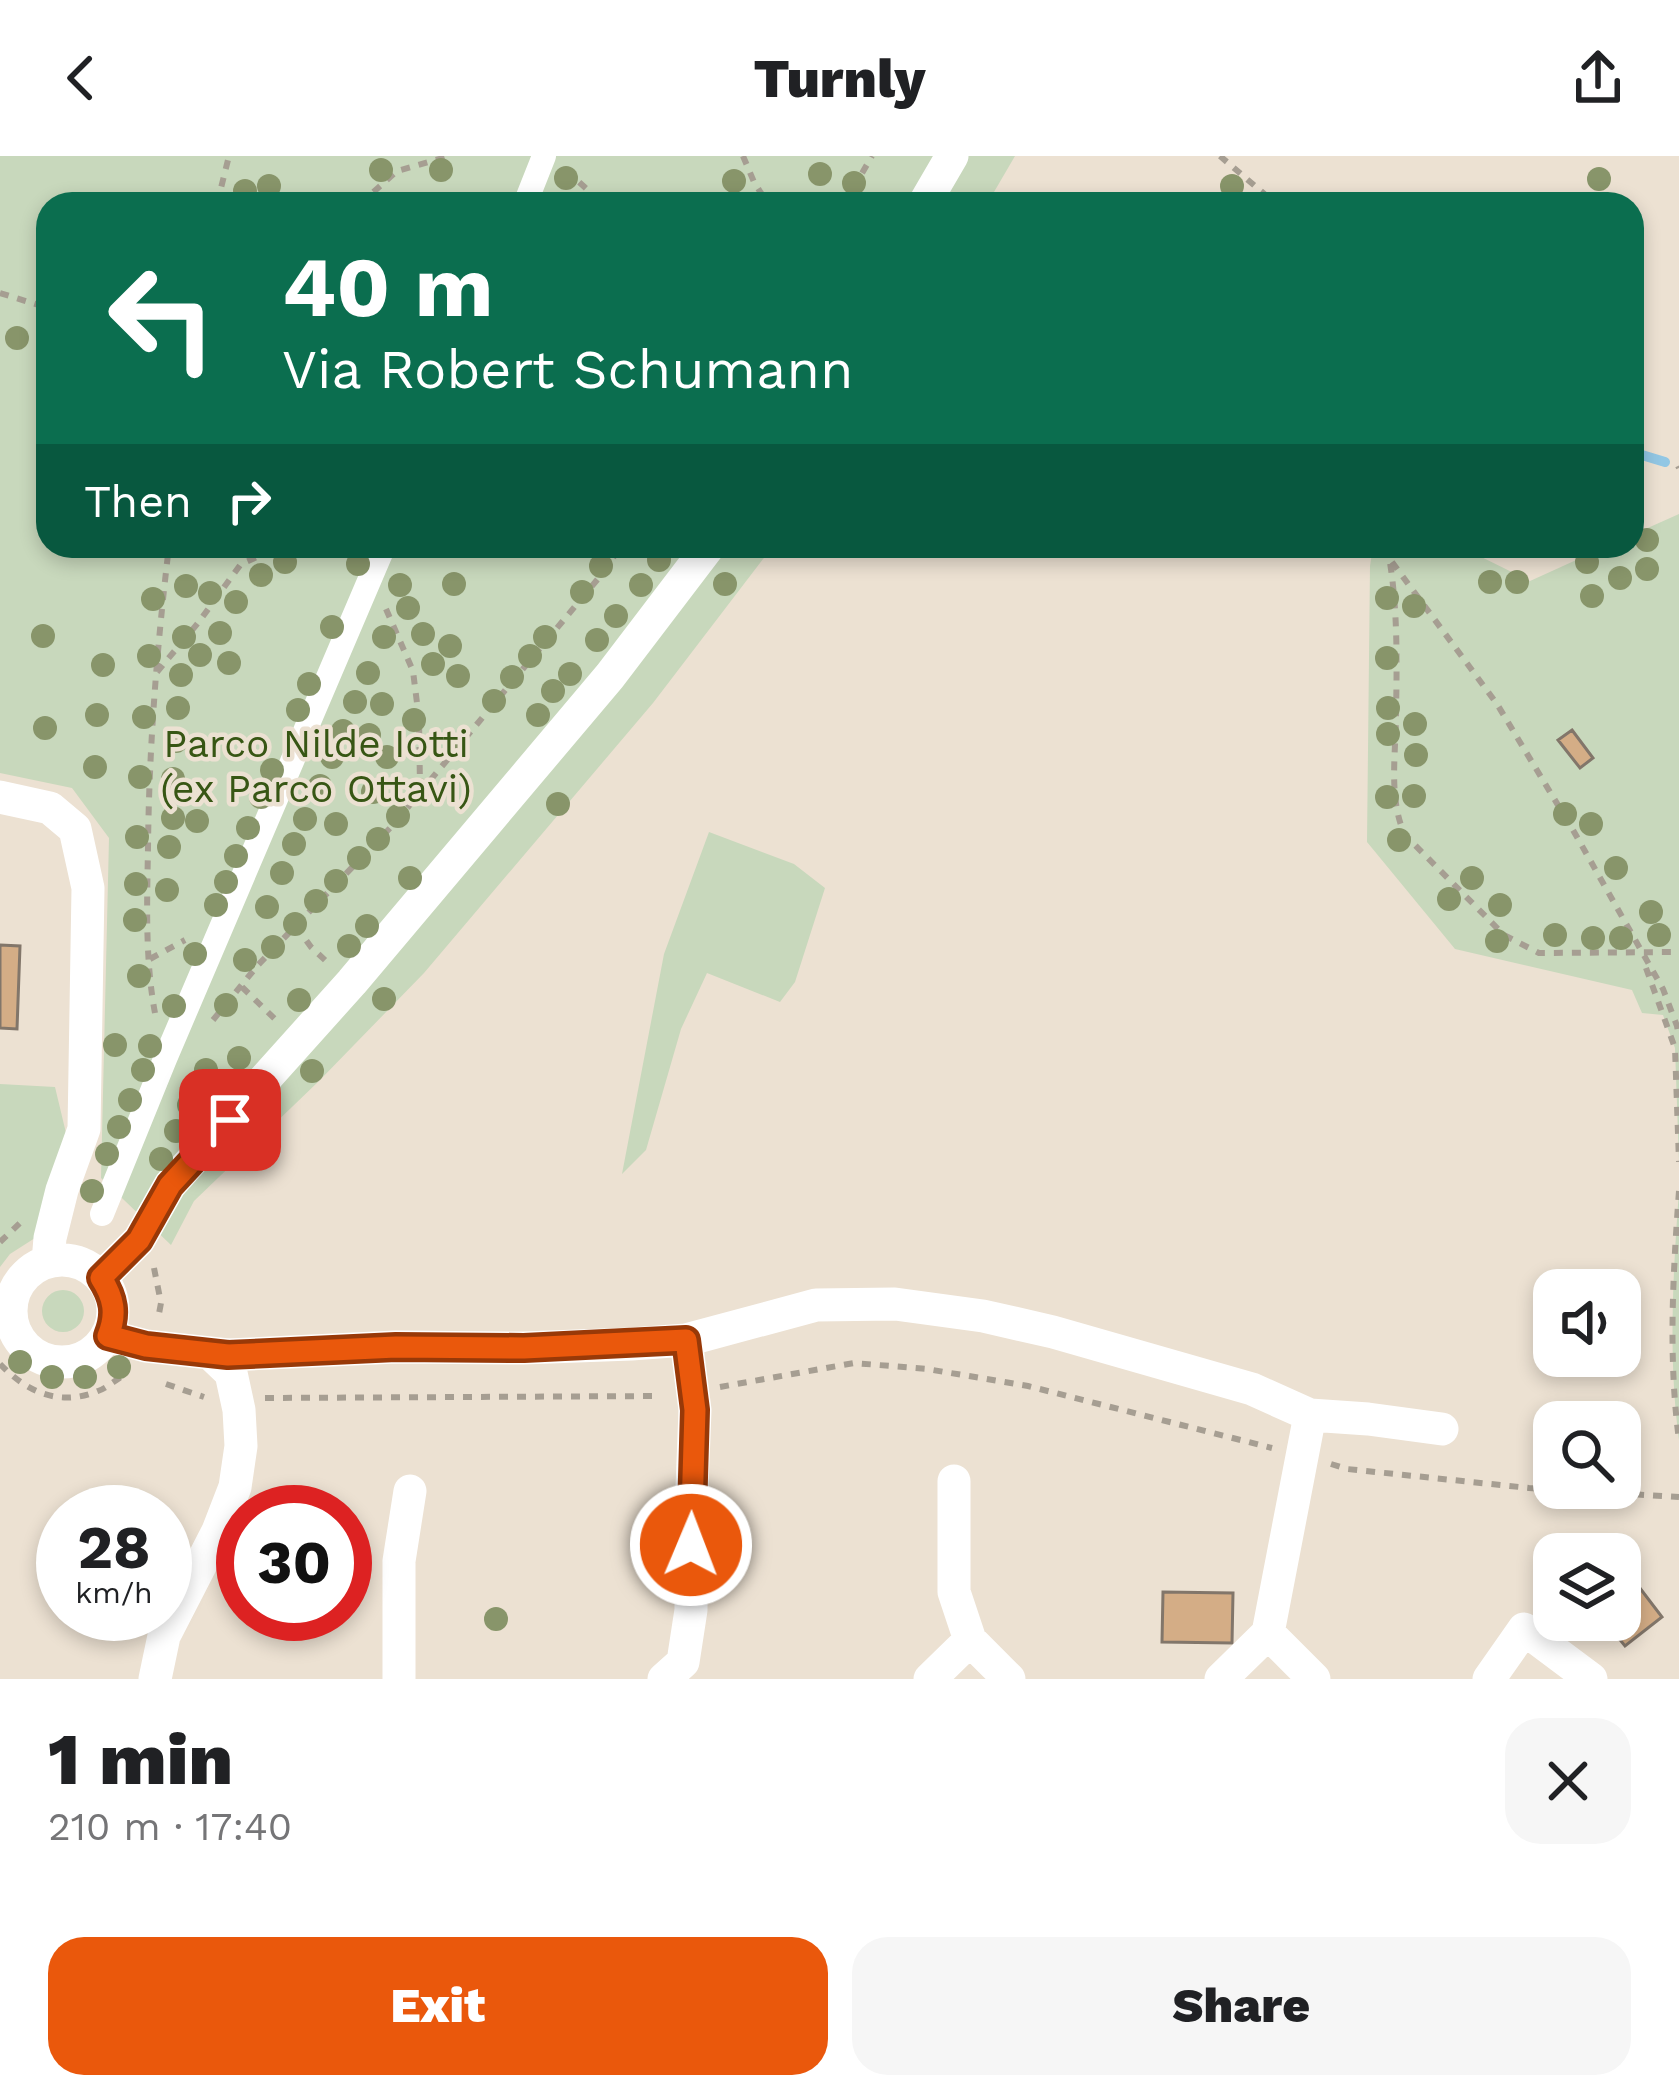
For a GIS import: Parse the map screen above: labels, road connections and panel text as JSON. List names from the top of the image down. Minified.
{"parks":["Parco Nilde Iotti (ex Parco Ottavi)"],"page":{"header":"Turnly","turn":["40 m","Via Robert Schumann"],"then":"Then","speed":"28 km/h","limit":"30","heading":["1 min","210 m · 17:40"],"buttons":["Exit","Share"]}}
